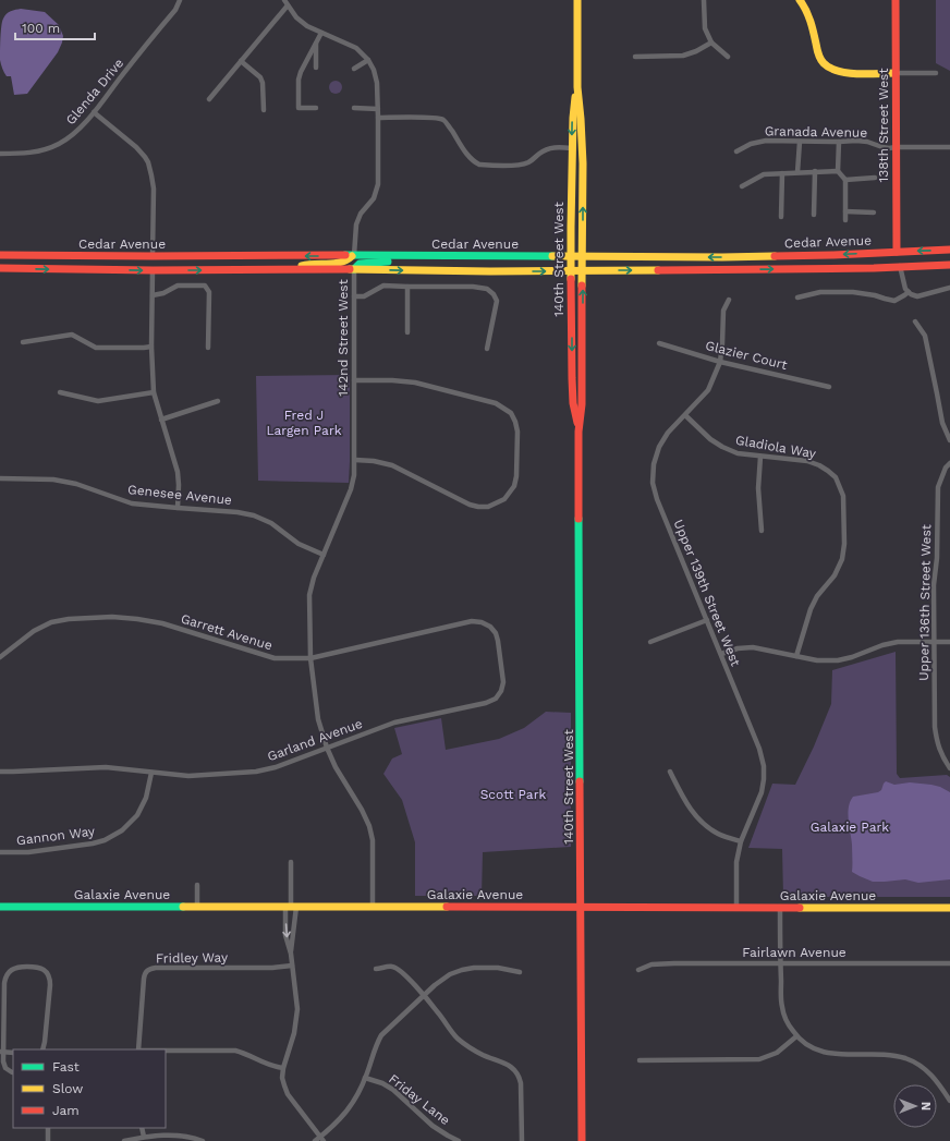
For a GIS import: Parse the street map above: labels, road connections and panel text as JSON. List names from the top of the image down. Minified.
{"streets":{"main road":["138th Street West","Cedar Avenue","140th Street West","Galaxie Avenue"],"street":["Glenda Drive","Granada Avenue","142nd Street West","Glazier Court","Gladiola Way","Genesee Avenue","Upper 139th Street West","Upper 136th Street West","Garrett Avenue","Garland Avenue","Gannon Way","Fairlawn Avenue","Fridley Way","Friday Lane"]},"crossings":[["138th Street West","Granada Avenue"],["138th Street West","Cedar Avenue"],["Cedar Avenue","140th Street West"],["Cedar Avenue","142nd Street West"],["140th Street West","Galaxie Avenue"],["142nd Street West","Genesee Avenue"],["142nd Street West","Garrett Avenue"],["142nd Street West","Garland Avenue"],["142nd Street West","Galaxie Avenue"],["Glazier Court","Upper 139th Street West"],["Gladiola Way","Upper 139th Street West"],["Upper 139th Street West","Galaxie Avenue"],["Garrett Avenue","Garland Avenue"],["Garland Avenue","Gannon Way"]],"parks":["Fred J Largen Park","Scott Park","Galaxie Park"],"legend":["Fast","Slow","Jam"],"scale_bar":"100 m","north":"right"}
